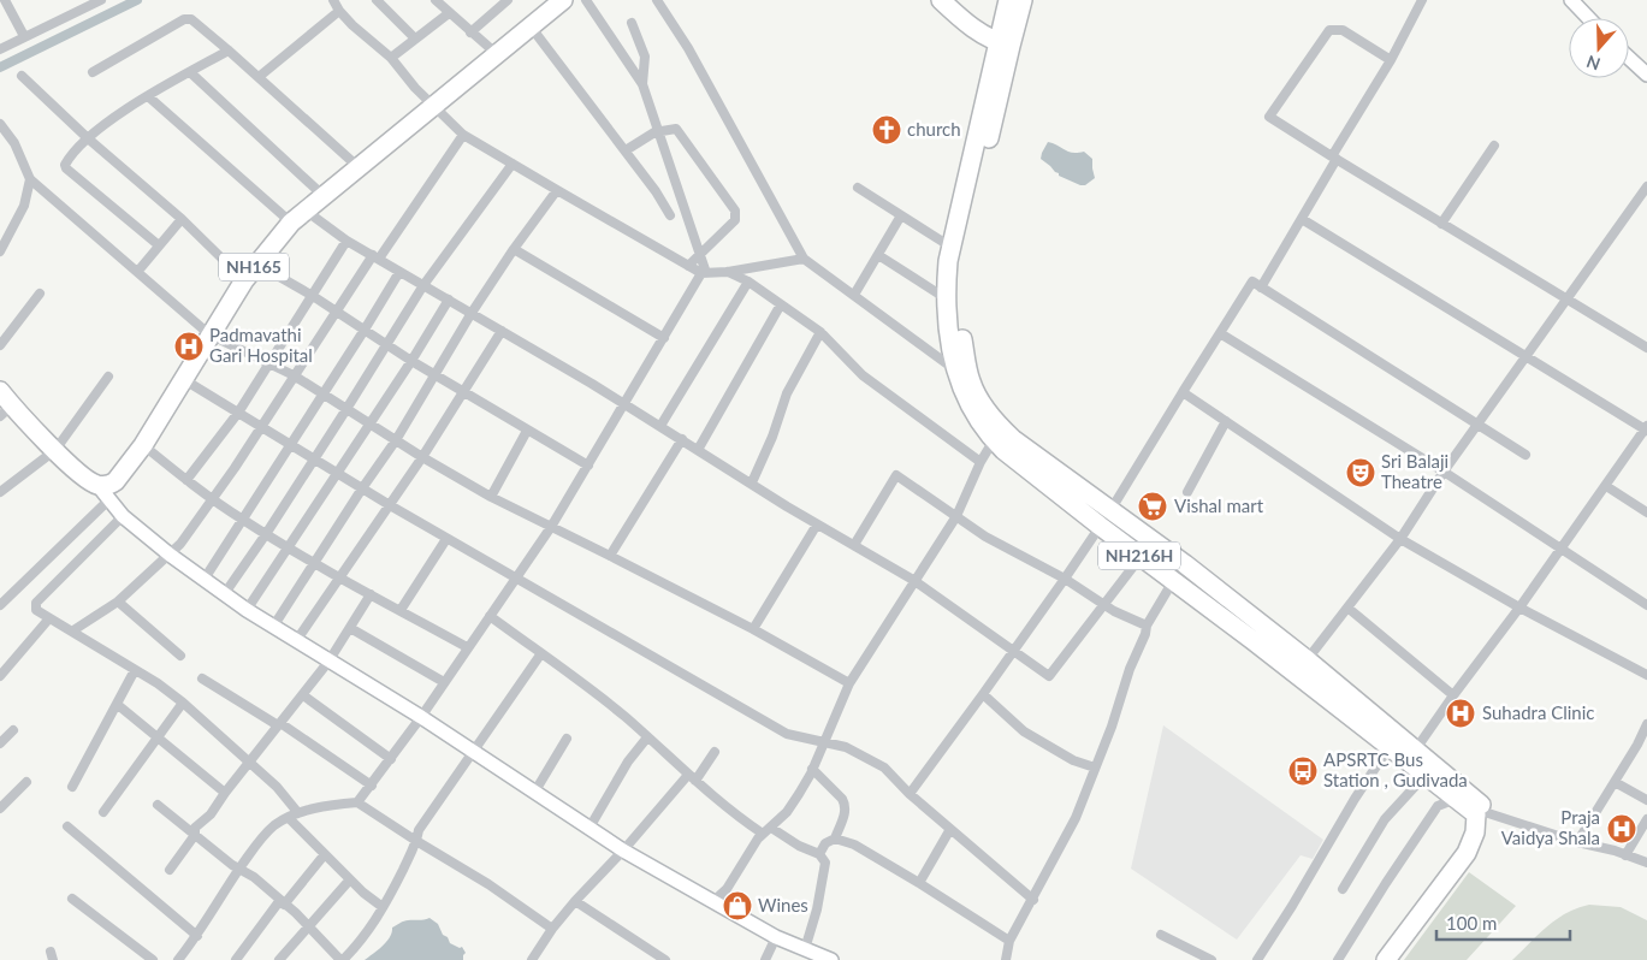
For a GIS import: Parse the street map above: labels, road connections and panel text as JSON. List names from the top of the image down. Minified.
{"streets":{"highway":["NH165","NH216H"]},"places":{"church":["church"],"hospital":["Padmavathi Gari Hospital","Suhadra Clinic","Praja Vaidya Shala"],"theatre":["Sri Balaji Theatre"],"supermarket":["Vishal mart"],"bus stop":["APSRTC Bus Station , Gudivada"],"shop":["Wines"]},"scale_bar":"100 m","north":"bottom"}
